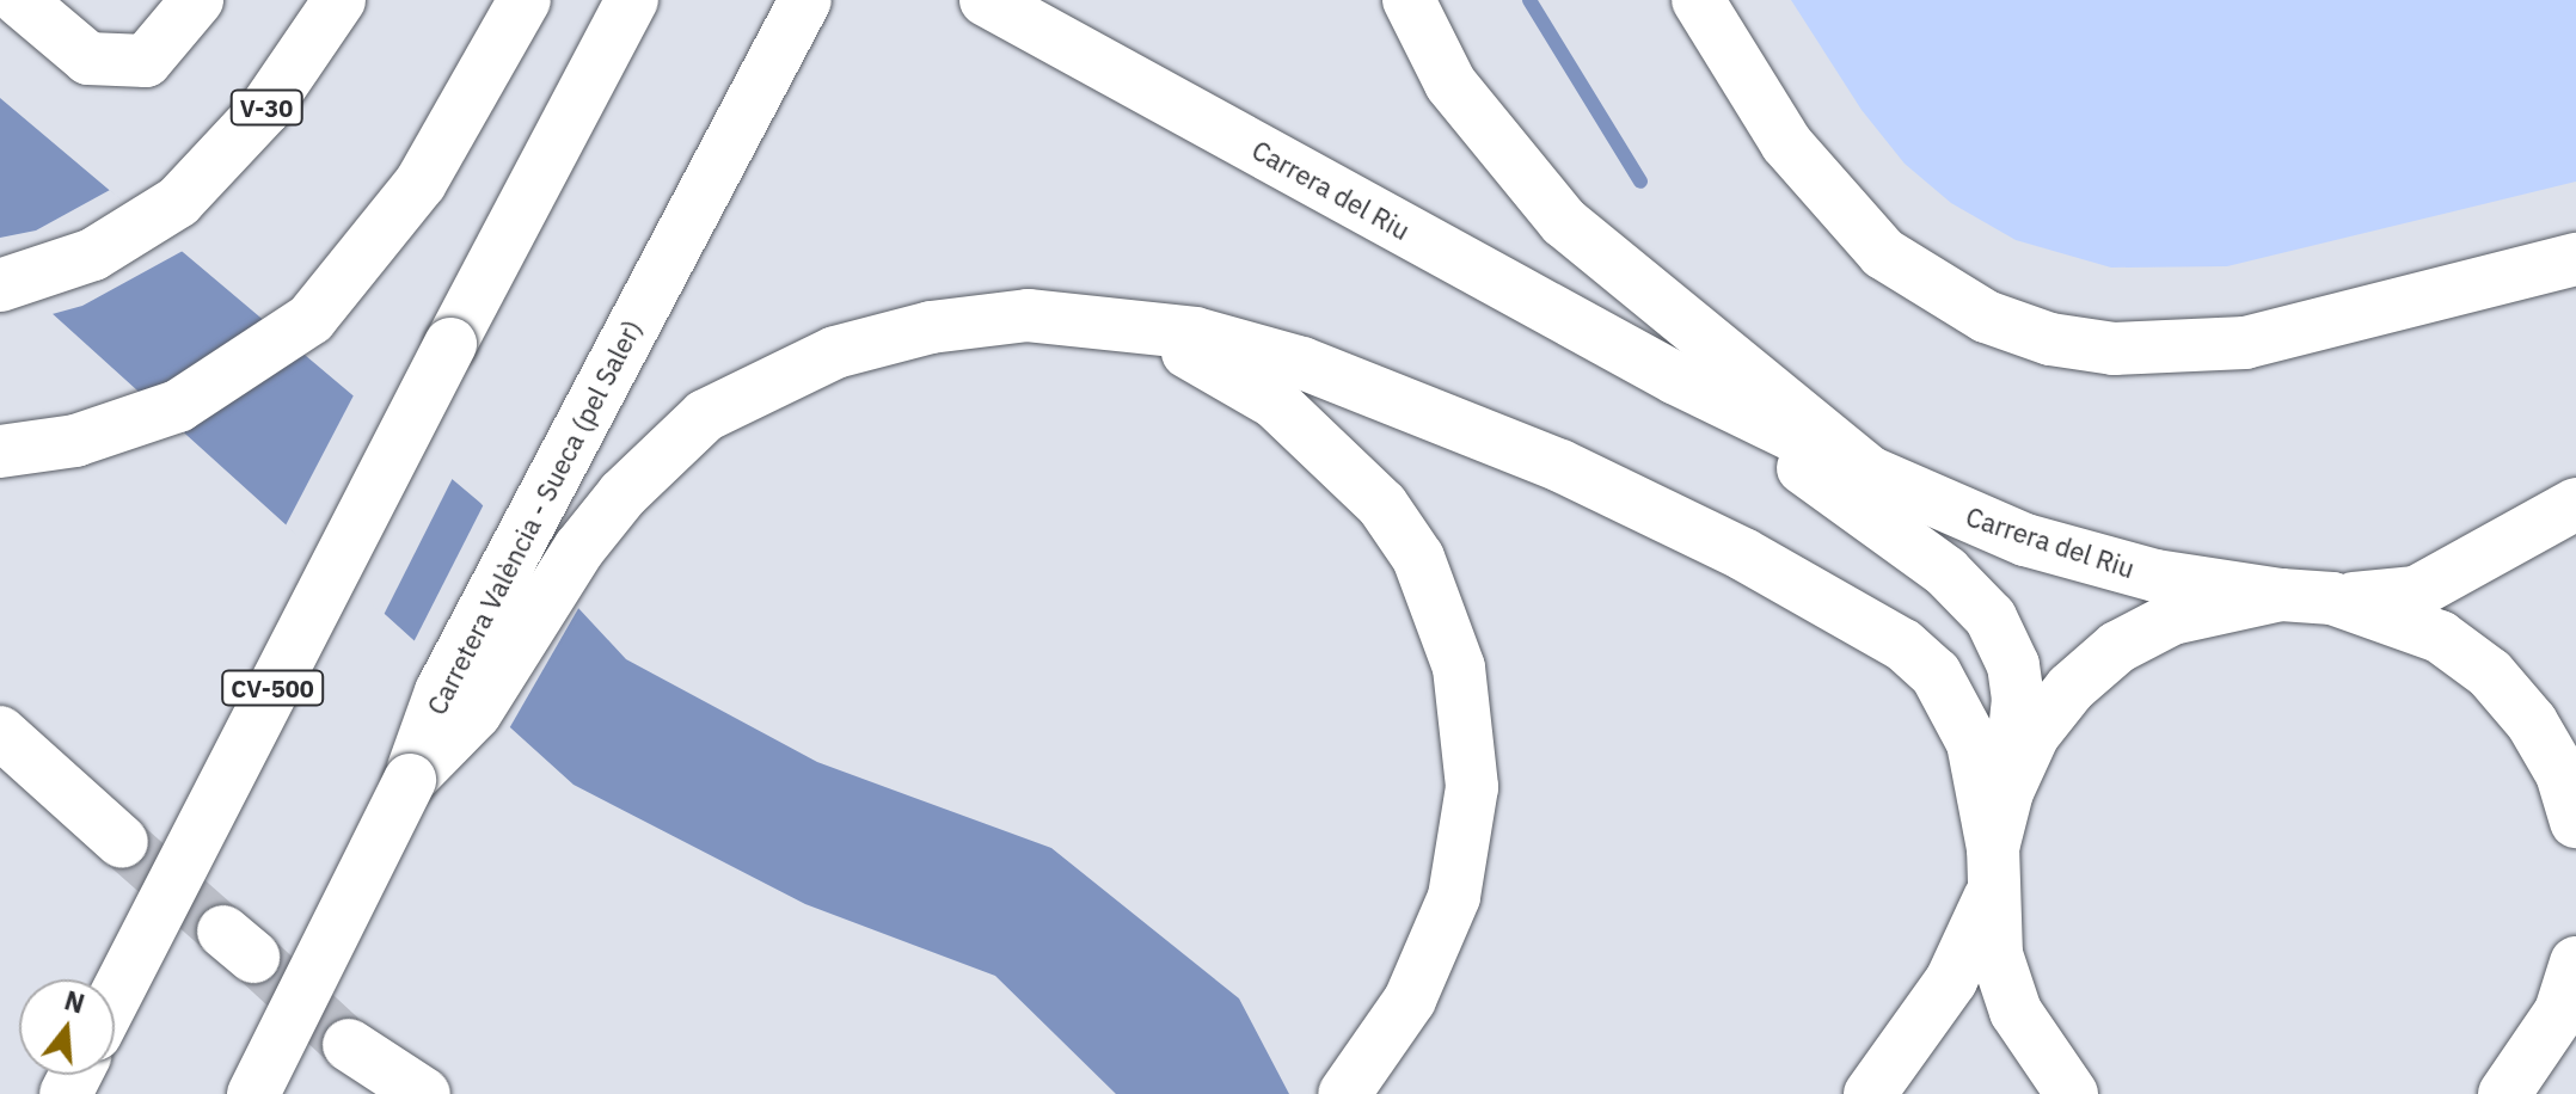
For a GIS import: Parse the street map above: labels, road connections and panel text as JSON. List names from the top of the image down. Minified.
{"streets":{"main road":["V-30","Carrera del Riu","Carretera València - Sueca (pel Saler)","CV-500"]},"north":"top"}
